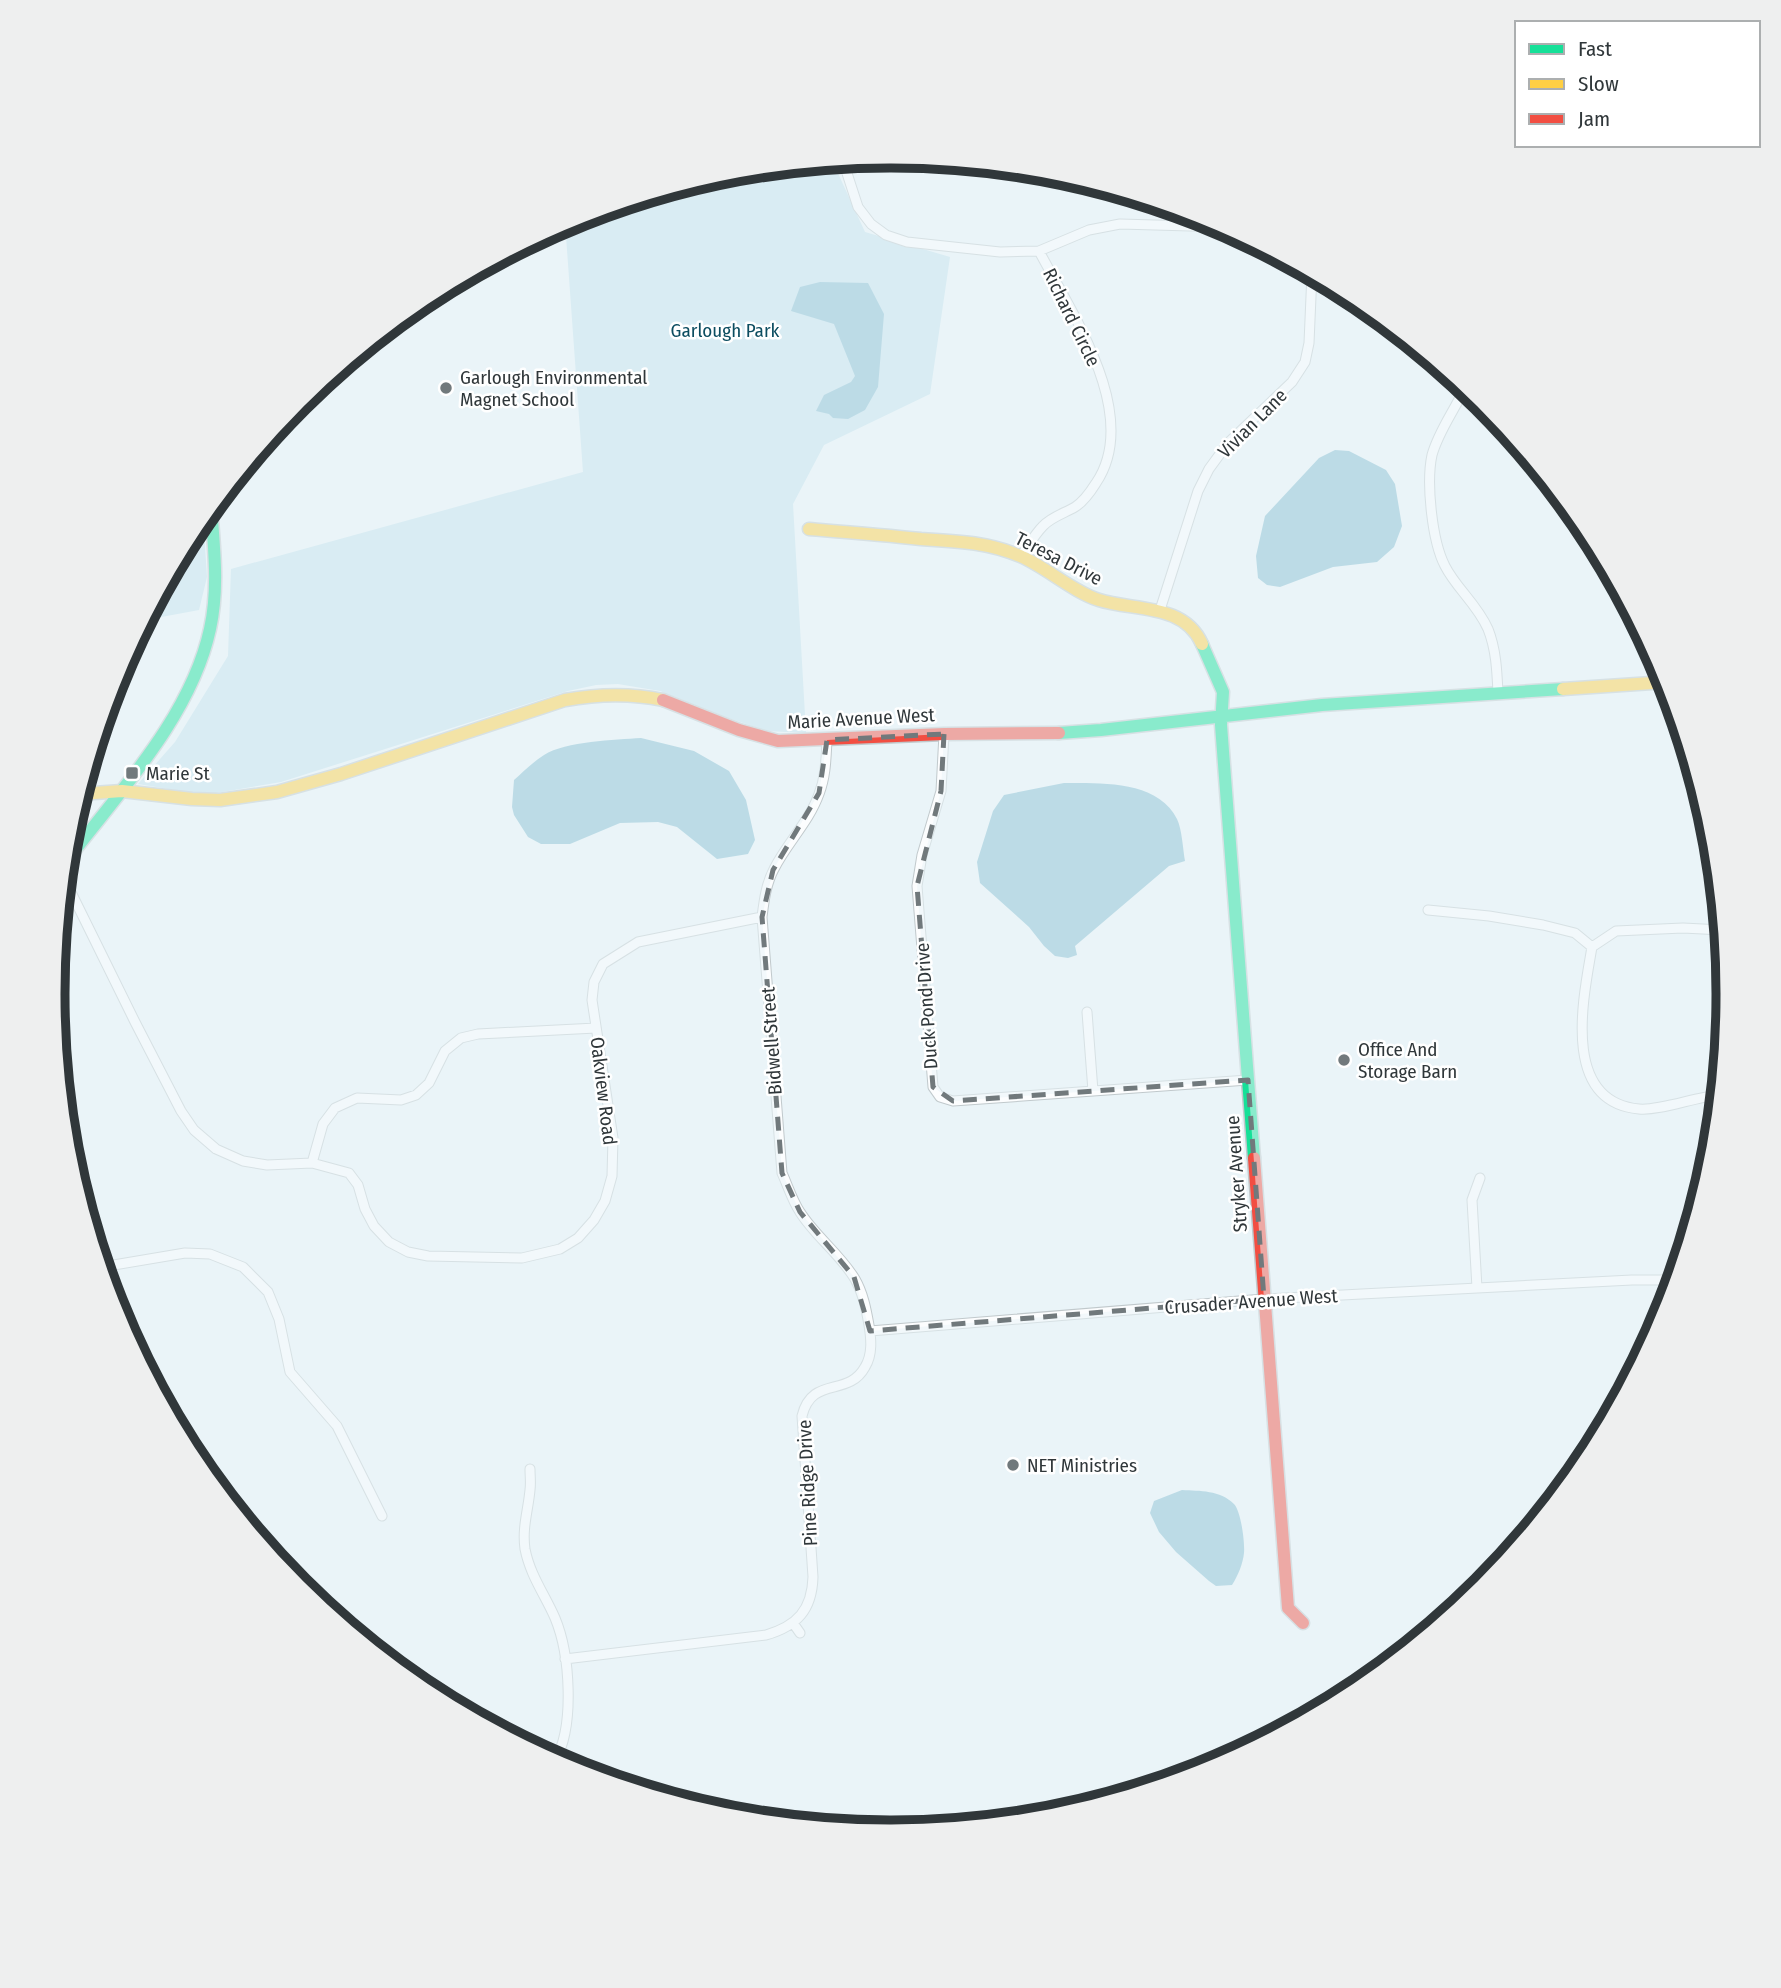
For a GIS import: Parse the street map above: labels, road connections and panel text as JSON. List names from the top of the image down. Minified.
{"streets":{"street":["Richard Circle","Vivian Lane","Teresa Drive","Marie Avenue West","Duck Pond Drive","Bidwell Street","Oakview Road","Stryker Avenue","Crusader Avenue West","Pine Ridge Drive"]},"crossings":[["Richard Circle","Teresa Drive"],["Vivian Lane","Teresa Drive"],["Teresa Drive","Marie Avenue West"],["Teresa Drive","Stryker Avenue"],["Marie Avenue West","Duck Pond Drive"],["Marie Avenue West","Bidwell Street"],["Marie Avenue West","Stryker Avenue"],["Duck Pond Drive","Stryker Avenue"],["Bidwell Street","Oakview Road"],["Bidwell Street","Crusader Avenue West"],["Bidwell Street","Pine Ridge Drive"],["Stryker Avenue","Crusader Avenue West"],["Crusader Avenue West","Pine Ridge Drive"]],"parks":["Garlough Park"],"places":{"other":["Garlough Environmental Magnet School","Office And Storage Barn","NET Ministries"],"transit":["Marie St"]},"legend":["Fast","Slow","Jam"]}
